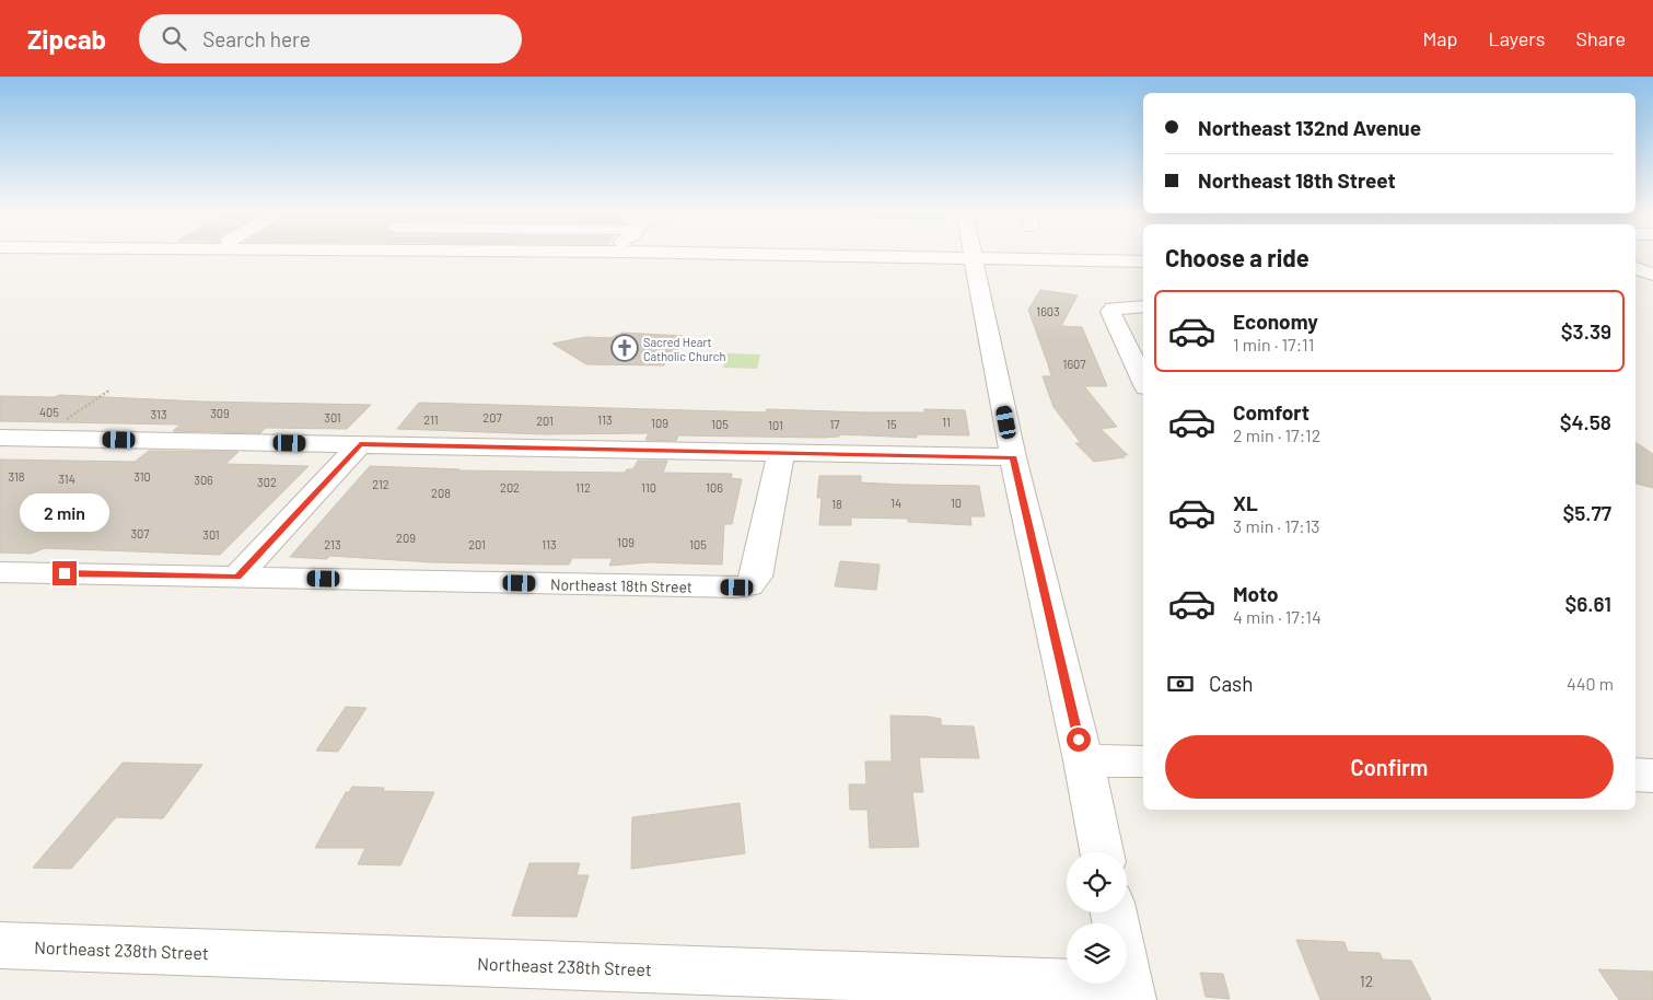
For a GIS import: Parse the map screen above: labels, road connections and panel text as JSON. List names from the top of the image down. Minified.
{"streets":{"street":["Northeast 18th Street","Northeast 238th Street"]},"places":{"church":["Sacred Heart Catholic Church"]},"house_numbers":["1603","1607","405","309","313","301","207","211","113","201","11","109","105","17","15","101","318","310","314","306","302","212","202","112","110","106","208","14","10","18","307","301","209","109","213","201","113","105","12"],"page":{"header":"Zipcab","search":"Search here","nav":["Map","Layers","Share"],"banner":["Northeast 132nd Avenue","Northeast 18th Street"],"heading":"Choose a ride","list":[{"name":"Economy","note":"1 min · 17:11","value":"$3.39"},{"name":"Comfort","note":"2 min · 17:12","value":"$4.58"},{"name":"XL","note":"3 min · 17:13","value":"$5.77"},{"name":"Moto","note":"4 min · 17:14","value":"$6.61"}],"bubble":"2 min","pay":["Cash","440 m"],"buttons":"Confirm"}}
